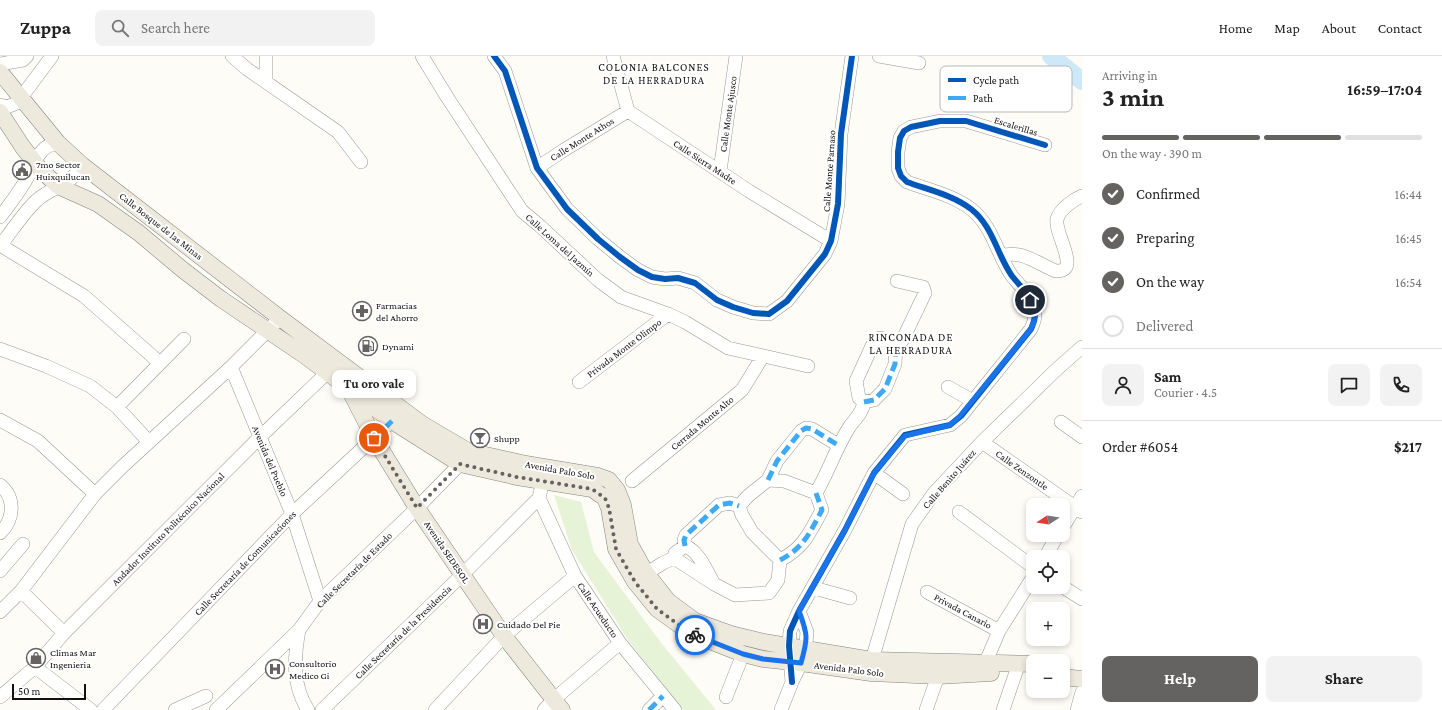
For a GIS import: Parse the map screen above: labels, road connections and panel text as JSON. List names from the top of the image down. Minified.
{"streets":{"main road":["Calle Bosque de las Minas","Avenida Palo Solo","Avenida SEDESOL"],"street":["Calle Monte Ajusco","Escalerillas","Calle Monte Athos","Calle Sierra Madre","Calle Monte Parnaso","Calle Loma del Jazmín","Privada Monte Olimpo","Cerrada Monte Alto","Avenida del Pueblo","Calle Zenzontle","Calle Benito Juárez","Andador Instituto Politécnico Nacional","Calle Secretaría de Comunicaciones","Calle Secretaría de Estado","Calle Acueducto","Privada Canario","Calle Secretaría de la Presidencia"]},"crossings":[["Calle Monte Ajusco","Calle Sierra Madre"],["Calle Monte Athos","Calle Sierra Madre"],["Calle Monte Athos","Calle Monte Parnaso"],["Calle Sierra Madre","Calle Monte Parnaso"],["Calle Bosque de las Minas","Avenida Palo Solo"],["Calle Bosque de las Minas","Andador Instituto Politécnico Nacional"],["Calle Loma del Jazmín","Privada Monte Olimpo"],["Calle Loma del Jazmín","Cerrada Monte Alto"],["Avenida del Pueblo","Andador Instituto Politécnico Nacional"],["Avenida del Pueblo","Calle Secretaría de Comunicaciones"],["Avenida del Pueblo","Calle Secretaría de Estado"],["Avenida Palo Solo","Calle Benito Juárez"],["Avenida Palo Solo","Andador Instituto Politécnico Nacional"],["Avenida Palo Solo","Avenida SEDESOL"],["Avenida Palo Solo","Calle Secretaría de Comunicaciones"],["Avenida Palo Solo","Calle Secretaría de Estado"],["Calle Zenzontle","Calle Benito Juárez"],["Avenida SEDESOL","Calle Secretaría de Comunicaciones"],["Avenida SEDESOL","Calle Secretaría de Estado"],["Avenida SEDESOL","Calle Secretaría de la Presidencia"],["Calle Acueducto","Calle Secretaría de la Presidencia"]],"districts":["COLONIA BALCONES DE LA HERRADURA","RINCONADA DE LA HERRADURA"],"places":{"public building":["7mo Sector Huixquilucan"],"pharmacy":["Farmacias del Ahorro"],"fuel station":["Dynami"],"other":["Tu oro vale"],"bar":["Shupp"],"hospital":["Cuidado Del Pie","Consultorio Medico Gi"],"shop":["Climas Mar Ingenieria"]},"legend":["Cycle path","Path"],"scale_bar":"50 m","north":"left","page":{"header":"Zuppa","search":"Search here","nav":["Home","Map","About","Contact"],"heading":["3 min","Arriving in","16:59–17:04"],"panel":["Sam","Courier · 4.5","Order #6054","$217"],"bar":"On the way · 390 m","list":[["Confirmed","16:44"],["Preparing","16:45"],["On the way","16:54"],"Delivered"],"bubble":"Tu oro vale","map_buttons":["+","−"],"buttons":["Help","Share"],"scale":"50 m"}}
